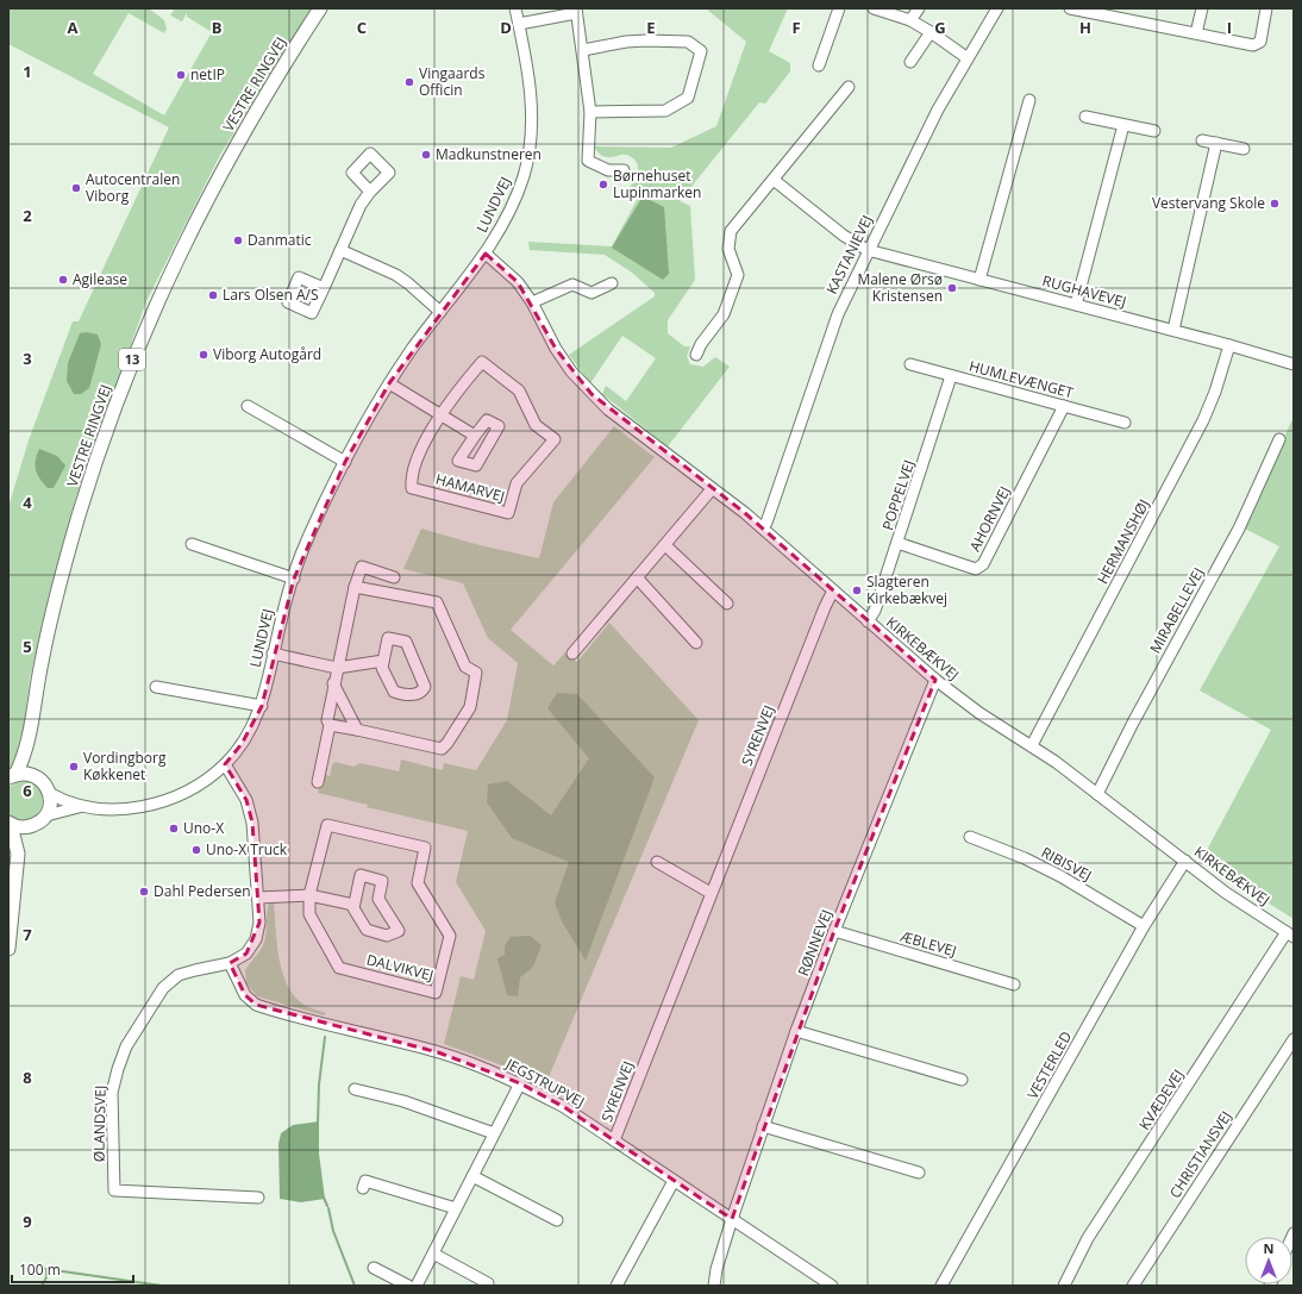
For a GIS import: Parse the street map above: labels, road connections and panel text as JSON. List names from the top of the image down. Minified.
{"streets":{"main road":["VESTRE RINGVEJ","13"],"street":["LUNDVEJ","KASTANIEVEJ","RUGHAVEVEJ","HUMLEVÆNGET","HAMARVEJ","POPPELVEJ","AHORNVEJ","HERMANSHØJ","MIRABELLEVEJ","KIRKEBÆKVEJ","SYRENVEJ","RIBISVEJ","RØNNEVEJ","ÆBLEVEJ","DALVIKVEJ","VESTERLED","JEGSTRUPVEJ","KVÆDEVEJ","ØLANDSVEJ","CHRISTIANSVEJ"]},"crossings":[["VESTRE RINGVEJ","13"],["LUNDVEJ","13"],["LUNDVEJ","KIRKEBÆKVEJ"],["LUNDVEJ","ØLANDSVEJ"],["KASTANIEVEJ","RUGHAVEVEJ"],["KASTANIEVEJ","KIRKEBÆKVEJ"],["RUGHAVEVEJ","HERMANSHØJ"],["HUMLEVÆNGET","POPPELVEJ"],["HUMLEVÆNGET","AHORNVEJ"],["POPPELVEJ","AHORNVEJ"],["POPPELVEJ","KIRKEBÆKVEJ"],["HERMANSHØJ","KIRKEBÆKVEJ"],["MIRABELLEVEJ","KIRKEBÆKVEJ"],["KIRKEBÆKVEJ","SYRENVEJ"],["KIRKEBÆKVEJ","RØNNEVEJ"],["KIRKEBÆKVEJ","VESTERLED"],["KIRKEBÆKVEJ","KVÆDEVEJ"],["SYRENVEJ","JEGSTRUPVEJ"],["RIBISVEJ","VESTERLED"],["RØNNEVEJ","ÆBLEVEJ"],["RØNNEVEJ","JEGSTRUPVEJ"],["JEGSTRUPVEJ","ØLANDSVEJ"]],"places":["netIP","Vingaards Officin","Madkunstneren","Børnehuset Lupinmarken","Autocentralen Viborg","Vestervang Skole","Danmatic","Agilease","Malene Ørsø Kristensen","Lars Olsen A/S","Viborg Autogård","Slagteren Kirkebækvej","Vordingborg Køkkenet","Uno-X","Uno-X Truck","Dahl Pedersen"],"scale_bar":"100 m","north":"top","grid":{"columns":["A","B","C","D","E","F","G","H","I"],"rows":["1","2","3","4","5","6","7","8","9"]}}
